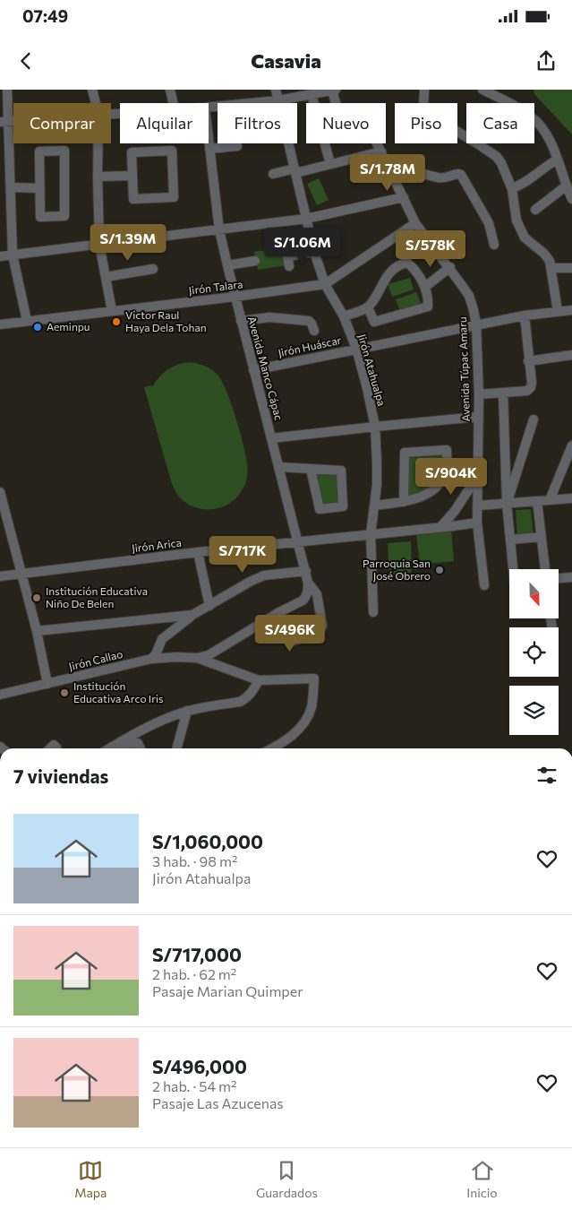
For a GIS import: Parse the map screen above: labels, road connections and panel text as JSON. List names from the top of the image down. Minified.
{"streets":{"street":["Jirón Talara","Jirón Huáscar","Avenida Manco Cápac","Avenida Túpac Amaru","Jirón Atahualpa","Jirón Arica","Jirón Callao"]},"crossings":[["Jirón Talara","Avenida Manco Cápac"],["Jirón Talara","Avenida Túpac Amaru"],["Jirón Talara","Jirón Atahualpa"],["Jirón Huáscar","Avenida Manco Cápac"],["Jirón Huáscar","Avenida Túpac Amaru"],["Jirón Huáscar","Jirón Atahualpa"],["Avenida Manco Cápac","Jirón Arica"],["Avenida Túpac Amaru","Jirón Arica"],["Jirón Atahualpa","Jirón Arica"]],"places":["Victor Raul Haya Dela Tohan","Aeminpu","Parroquia San José Obrero","Institución Educativa Niño De Belen","Institución Educativa Arco Iris"],"north":"bottom","page":{"status":"07:49","header":"Casavia","chip":["Comprar","Alquilar","Filtros","Nuevo","Piso","Casa"],"price":["S/1.78M","S/1.39M","S/1.06M","S/578K","S/904K","S/717K","S/496K"],"heading":"7 viviendas","list":[{"name":"S/1,060,000","note":"3 hab. · 98 m² · Jirón Atahualpa"},{"name":"S/717,000","note":"2 hab. · 62 m² · Pasaje Marian Quimper"},{"name":"S/496,000","note":"2 hab. · 54 m² · Pasaje Las Azucenas"}],"tabs":["Mapa","Guardados","Inicio"]}}
